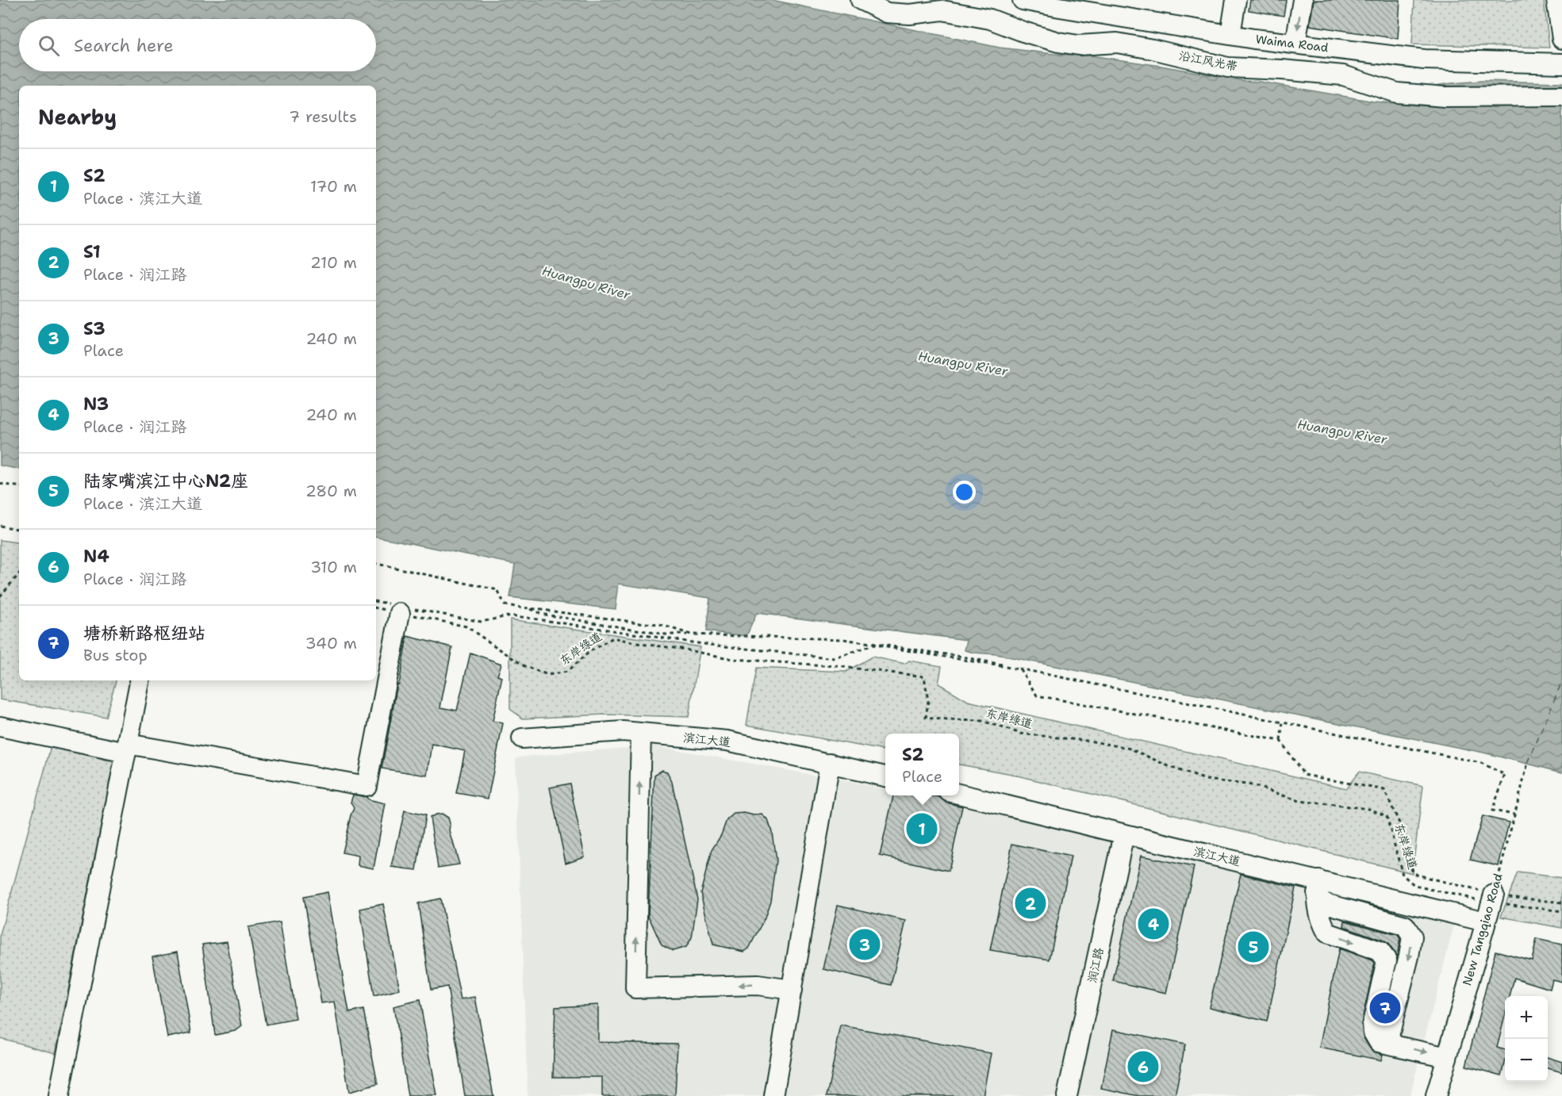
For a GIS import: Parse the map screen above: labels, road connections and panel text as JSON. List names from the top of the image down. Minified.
{"streets":{"street":["Waima Road","沿江风光带","滨江大道","New Tangqiao Road","润江路"],"path":["东岸绿道"]},"crossings":[["东岸绿道","New Tangqiao Road"],["滨江大道","New Tangqiao Road"],["滨江大道","润江路"]],"water":["Huangpu River"],"page":{"search":"Search here","heading":["Nearby","7 results"],"list":[{"mark":"1","name":"S2","note":"Place · 滨江大道","value":"170 m"},{"mark":"2","name":"S1","note":"Place · 润江路","value":"210 m"},{"mark":"3","name":"S3","note":"Place","value":"240 m"},{"mark":"4","name":"N3","note":"Place · 润江路","value":"240 m"},{"mark":"5","name":"陆家嘴滨江中心N2座","note":"Place · 滨江大道","value":"280 m"},{"mark":"6","name":"N4","note":"Place · 润江路","value":"310 m"},{"mark":"7","name":"塘桥新路枢纽站","note":"Bus stop","value":"340 m"}],"popup":["S2","Place"],"pins":["1","2","4","3","5","7","6"],"map_buttons":["+","−"]}}
